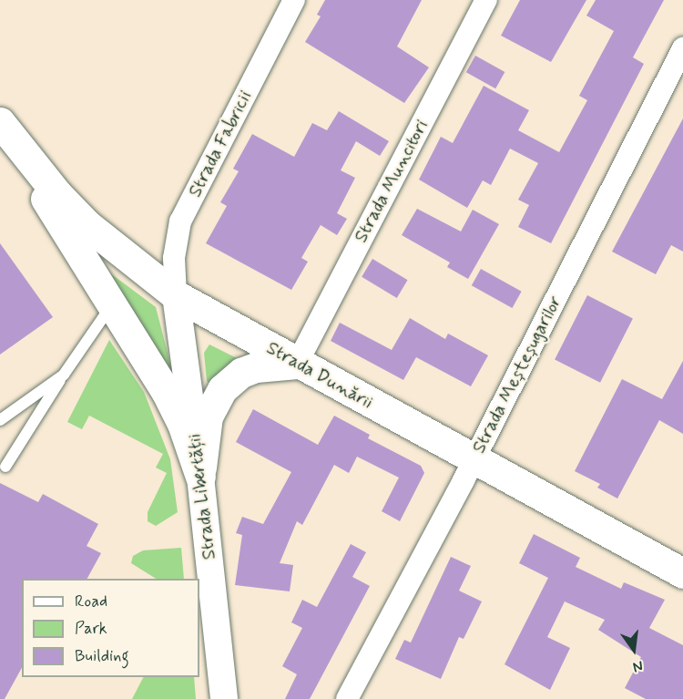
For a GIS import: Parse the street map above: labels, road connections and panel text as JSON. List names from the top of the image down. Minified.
{"streets":{"main road":["Strada Dunării"],"street":["Strada Fabricii","Strada Muncitori","Strada Meșteșugarilor","Strada Libertății"]},"crossings":[["Strada Fabricii","Strada Dunării"],["Strada Fabricii","Strada Libertății"],["Strada Muncitori","Strada Dunării"],["Strada Meșteșugarilor","Strada Dunării"],["Strada Dunării","Strada Libertății"]],"legend":["Road","Park","Building"],"north":"bottom"}
